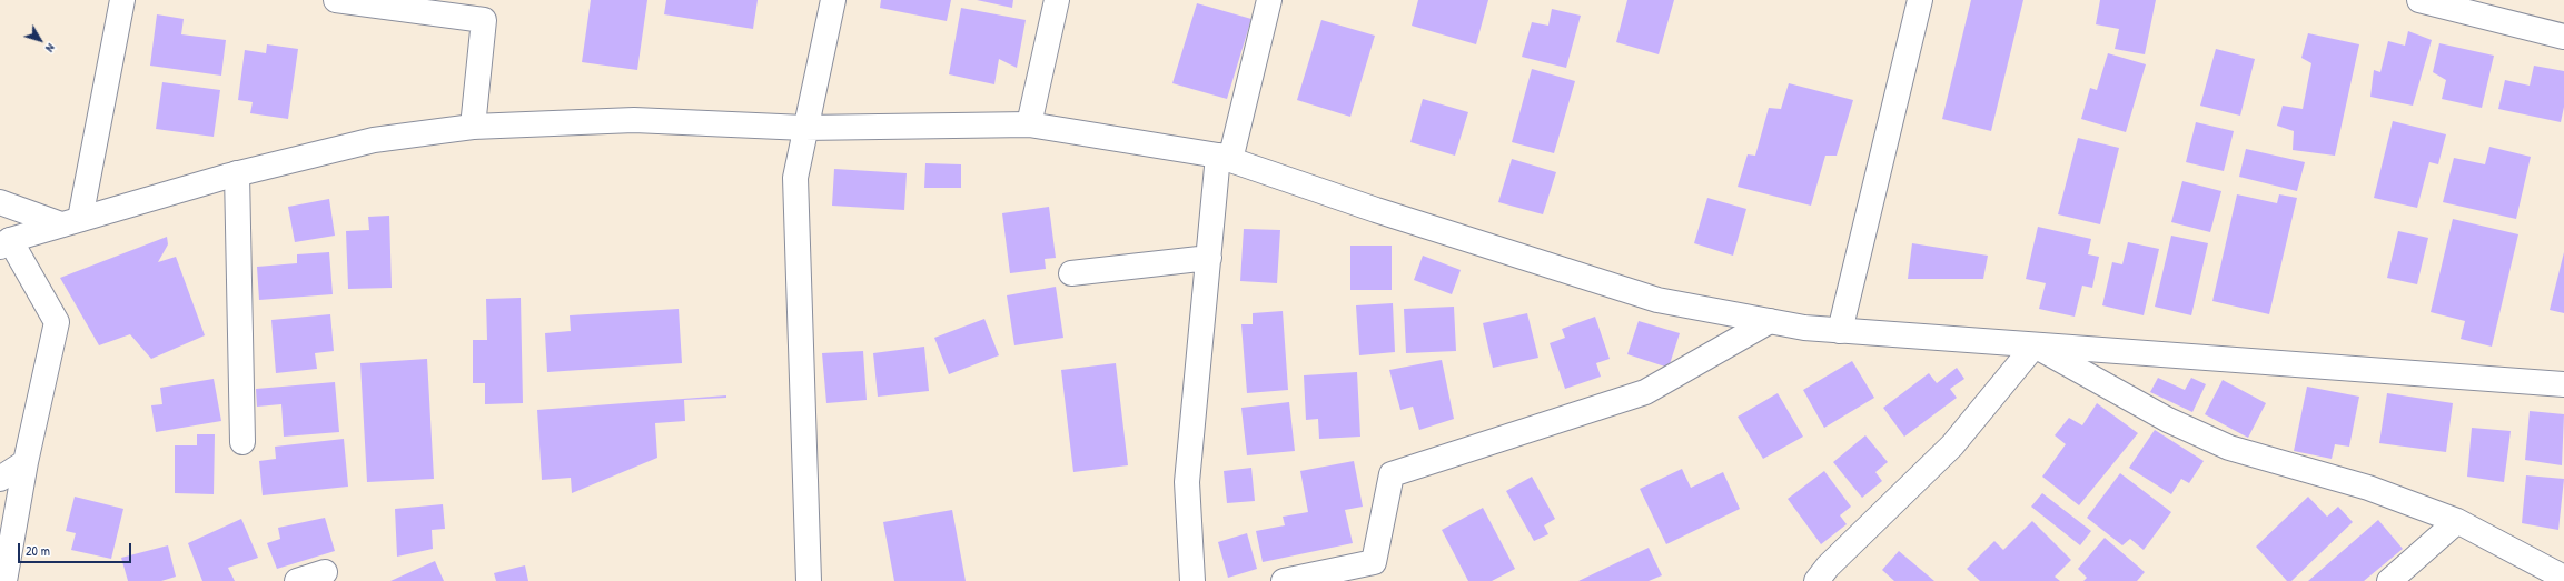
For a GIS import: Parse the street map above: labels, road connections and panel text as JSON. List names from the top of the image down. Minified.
{"scale_bar":"20 m","north":"bottom right"}
